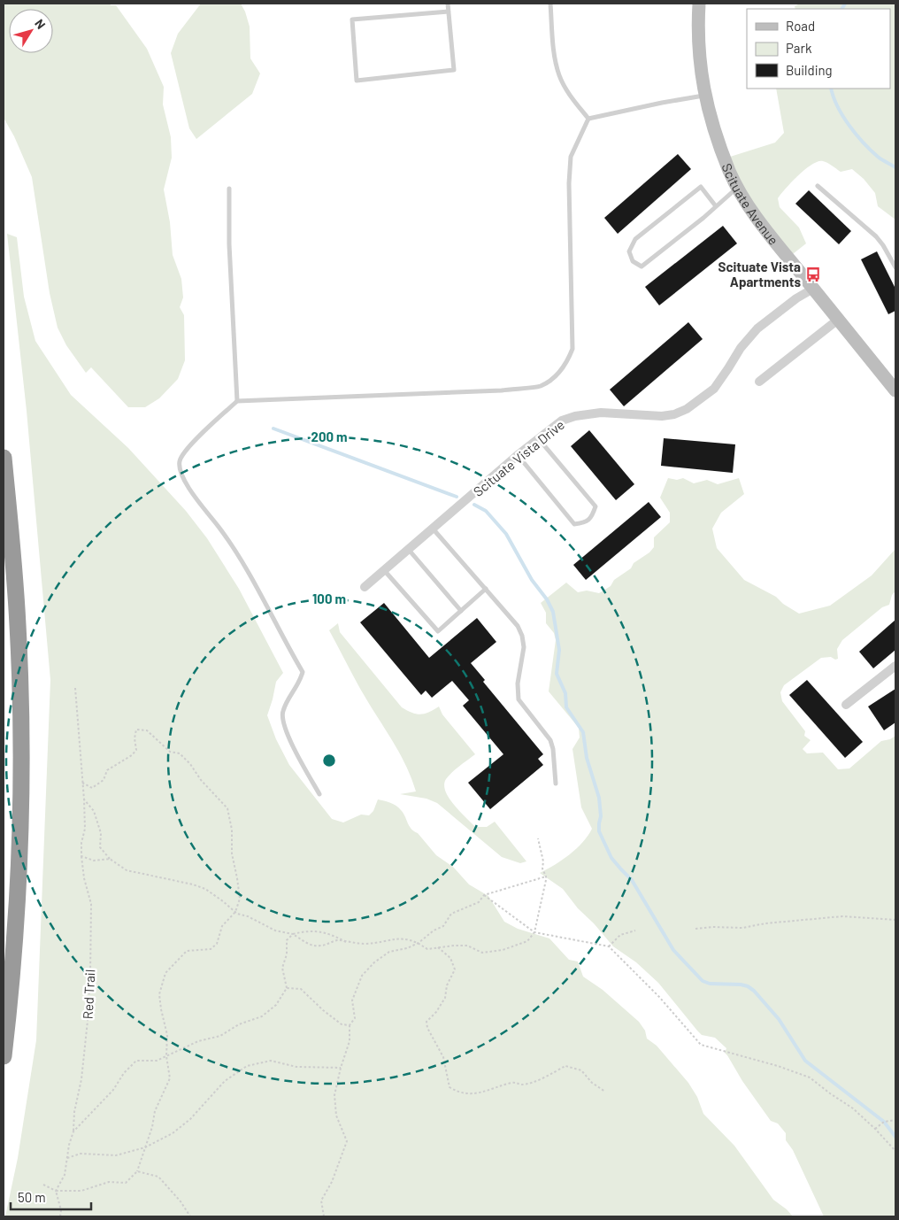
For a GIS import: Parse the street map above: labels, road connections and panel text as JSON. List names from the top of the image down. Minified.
{"streets":{"main road":["Scituate Avenue"],"street":["Scituate Vista Drive"],"path":["Red Trail"]},"crossings":[["Scituate Avenue","Scituate Vista Drive"]],"places":{"bus stop":["Scituate Vista Apartments"]},"legend":["Road","Park","Building"],"scale_bar":"50 m","north":"top right","rings":["200 m","100 m"]}
